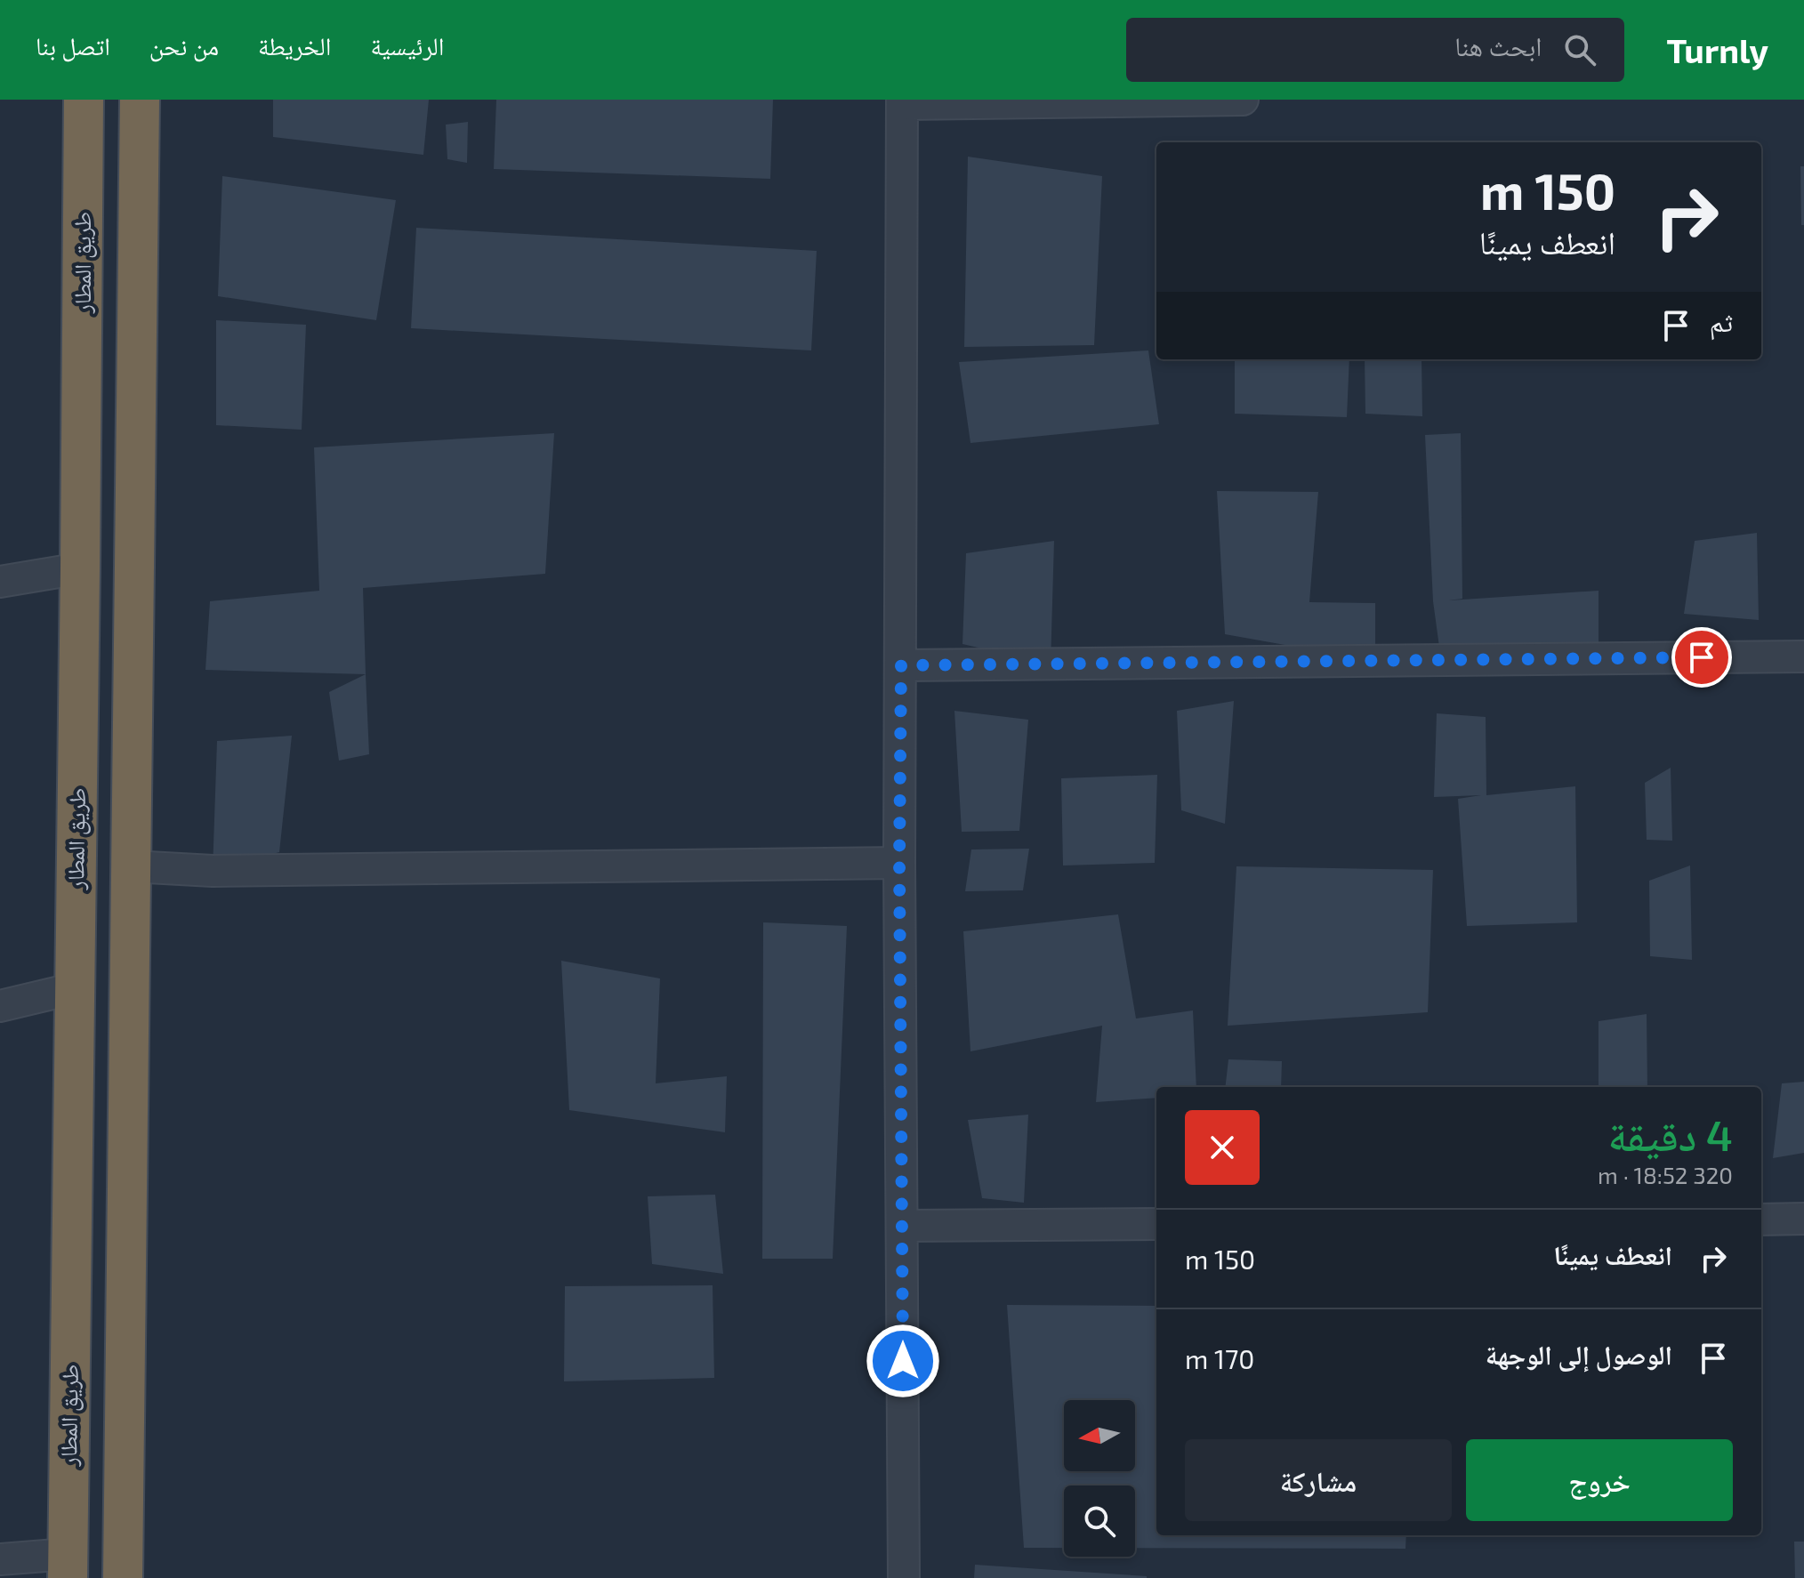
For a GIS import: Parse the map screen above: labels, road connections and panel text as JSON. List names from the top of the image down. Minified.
{"streets":{"highway":["طريق المطار"]},"north":"left","page":{"header":"Turnly","search":"ابحث هنا","nav":["الرئيسية","الخريطة","من نحن","اتصل بنا"],"turn":["150 m","انعطف يمينًا"],"then":"ثم","heading":["4 دقيقة","320 m · 18:52"],"list":[{"name":"انعطف يمينًا","value":"150 m"},{"name":"الوصول إلى الوجهة","value":"170 m"}],"buttons":["خروج","مشاركة"]}}
